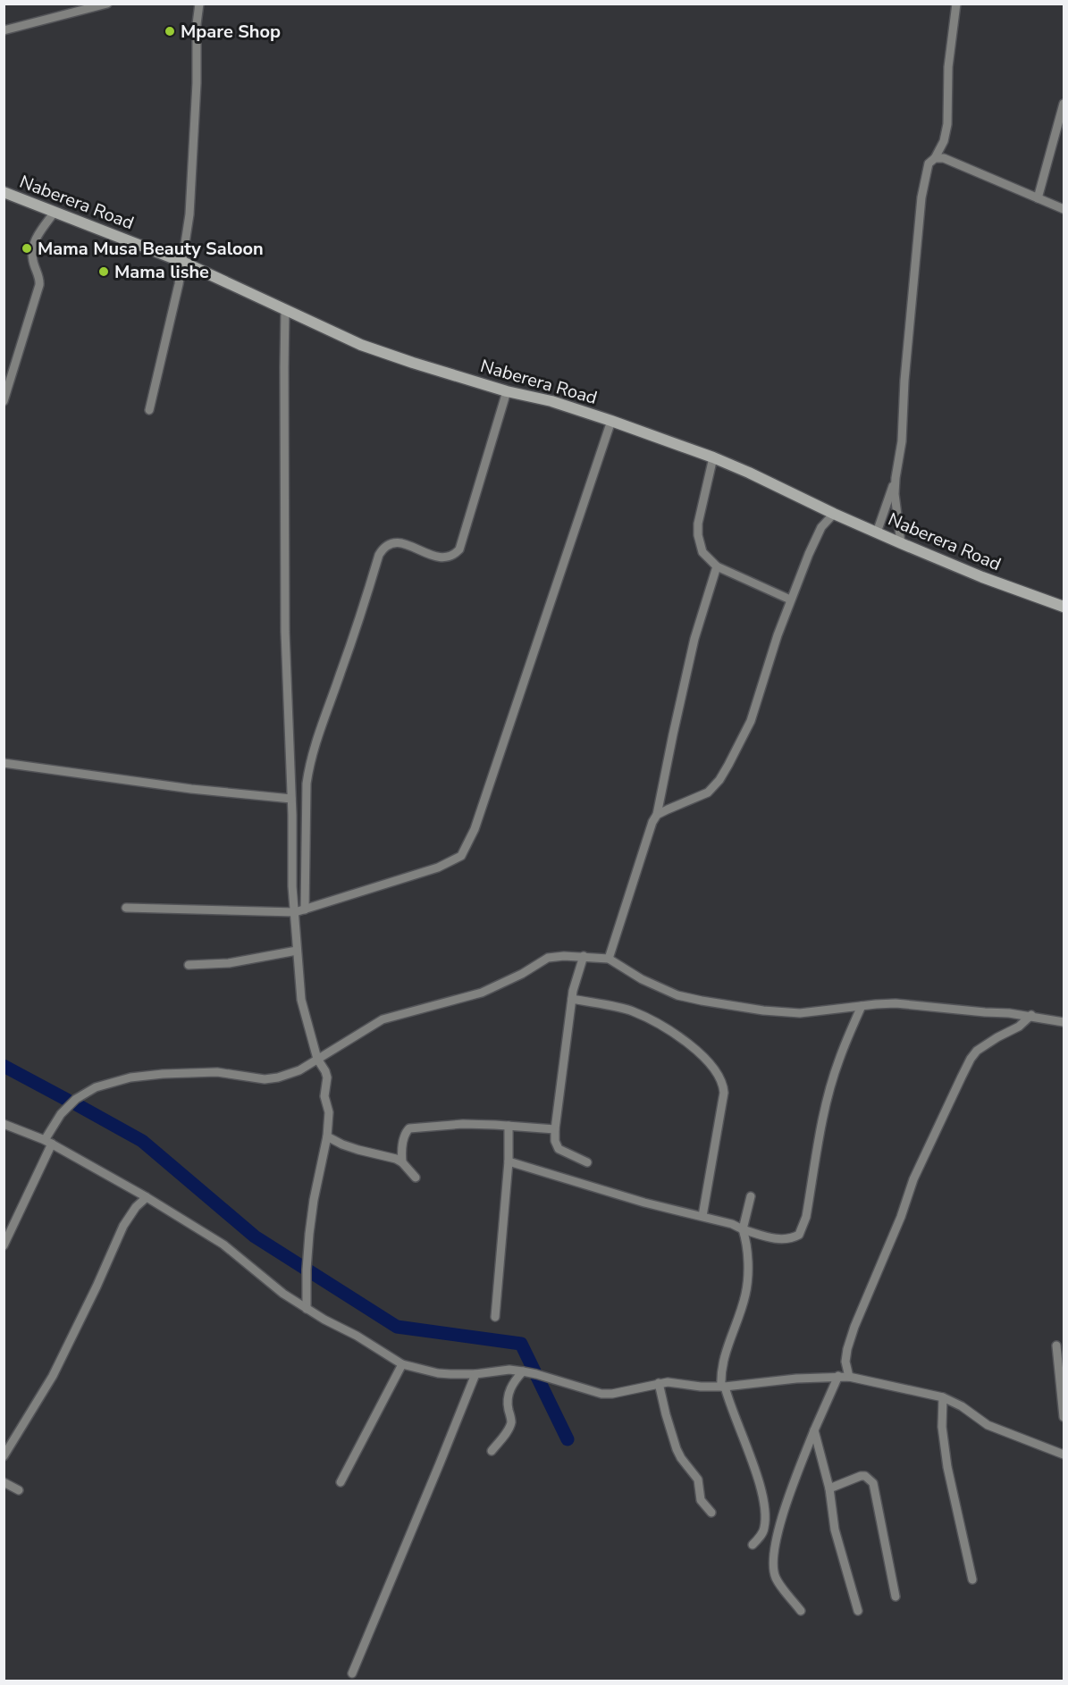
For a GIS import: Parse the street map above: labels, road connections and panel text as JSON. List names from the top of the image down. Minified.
{"streets":{"street":["Naberera Road"]},"places":["Mpare Shop","Mama Musa Beauty Saloon","Mama lishe"]}
